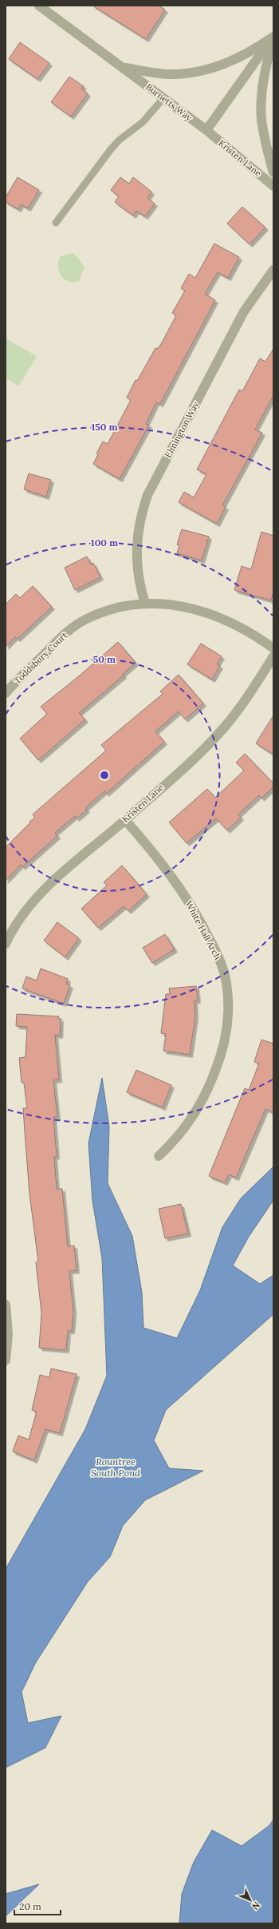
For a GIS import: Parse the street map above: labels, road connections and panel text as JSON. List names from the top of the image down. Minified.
{"streets":{"street":["Burnetts Way","Kristen Lane","Elmington Way","Toddsbury Court","White Hall Arch"]},"crossings":[["Burnetts Way","Kristen Lane"],["Kristen Lane","White Hall Arch"],["Elmington Way","Toddsbury Court"]],"water":["Rountree South Pond"],"scale_bar":"20 m","north":"bottom right","rings":["150 m","100 m","50 m"]}
